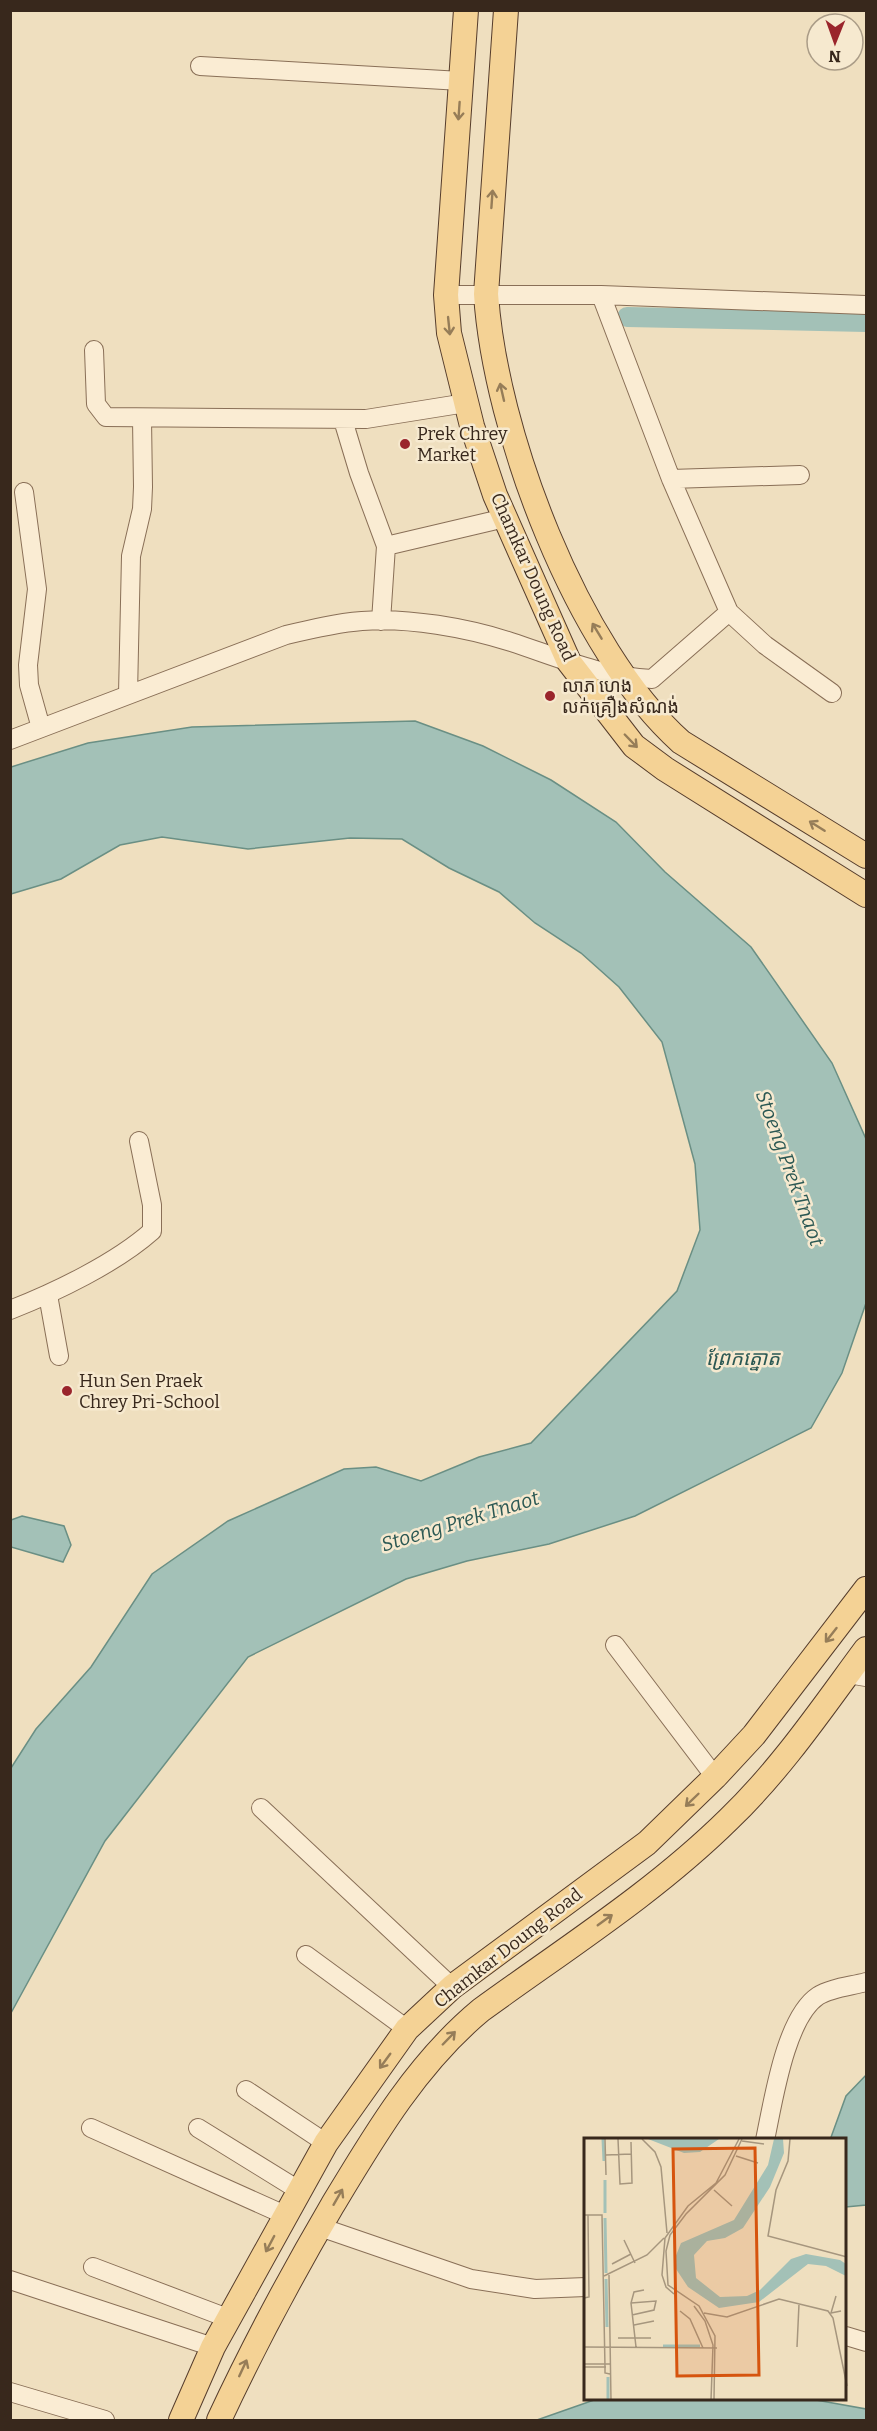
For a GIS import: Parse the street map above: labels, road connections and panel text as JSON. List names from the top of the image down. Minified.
{"streets":{"main road":["Chamkar Doung Road"]},"water":["Stoeng Prek Tnaot","ព្រែកត្នោត"],"places":["Prek Chrey Market","លាភ ហេង លក់គ្រឿងសំណង់","Hun Sen Praek Chrey Pri-School"],"north":"bottom"}
